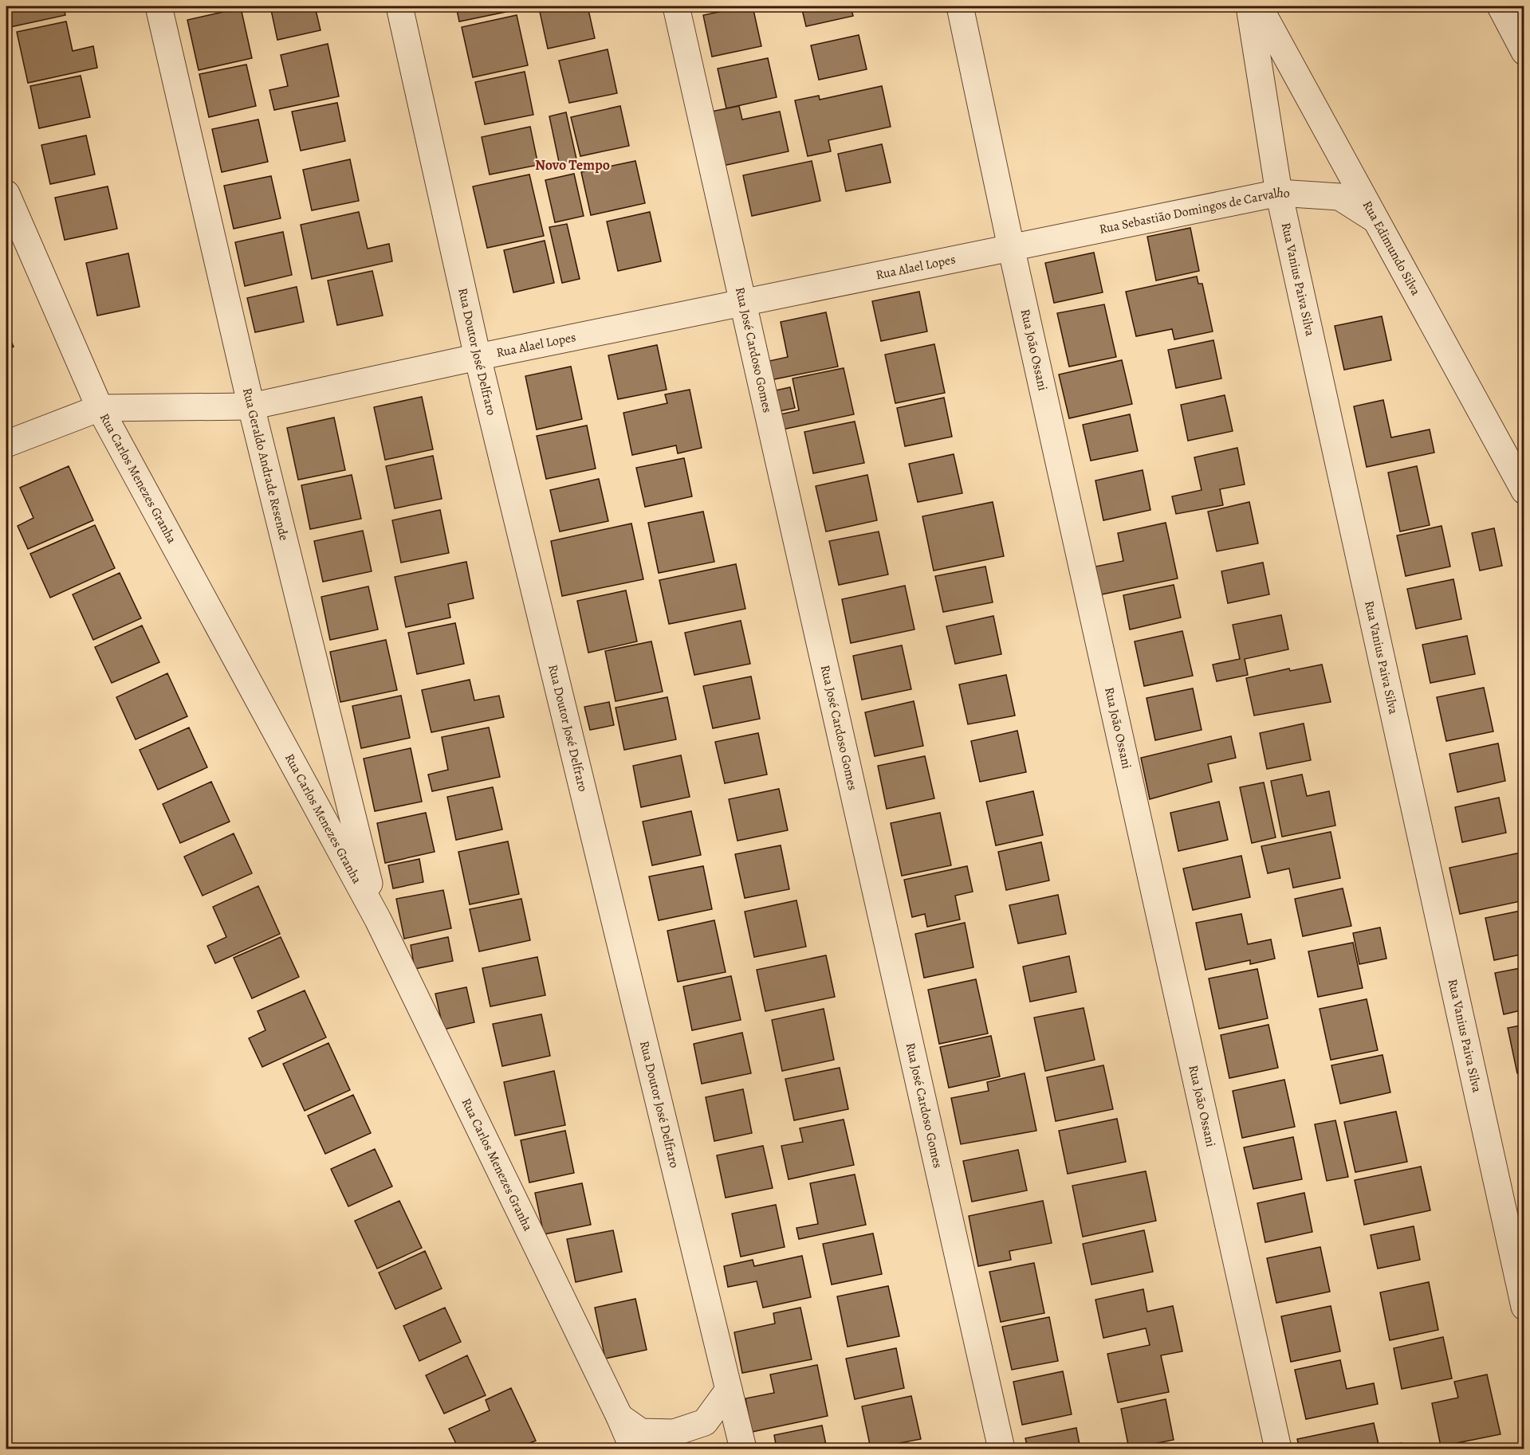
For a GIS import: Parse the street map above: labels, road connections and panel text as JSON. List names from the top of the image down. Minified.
{"streets":{"street":["Rua Sebastião Domingos de Carvalho","Rua Edimundo Silva","Rua Alael Lopes","Rua Vanius Paiva Silva","Rua José Cardoso Gomes","Rua João Ossani","Rua Doutor José Delfraro","Rua Geraldo Andrade Resende","Rua Carlos Menezes Granha"]},"crossings":[["Rua Sebastião Domingos de Carvalho","Rua Edimundo Silva"],["Rua Sebastião Domingos de Carvalho","Rua Alael Lopes"],["Rua Sebastião Domingos de Carvalho","Rua Vanius Paiva Silva"],["Rua Sebastião Domingos de Carvalho","Rua João Ossani"],["Rua Alael Lopes","Rua José Cardoso Gomes"],["Rua Alael Lopes","Rua João Ossani"],["Rua Alael Lopes","Rua Doutor José Delfraro"],["Rua Alael Lopes","Rua Geraldo Andrade Resende"],["Rua Alael Lopes","Rua Carlos Menezes Granha"],["Rua Geraldo Andrade Resende","Rua Carlos Menezes Granha"]],"districts":["Novo Tempo"]}
